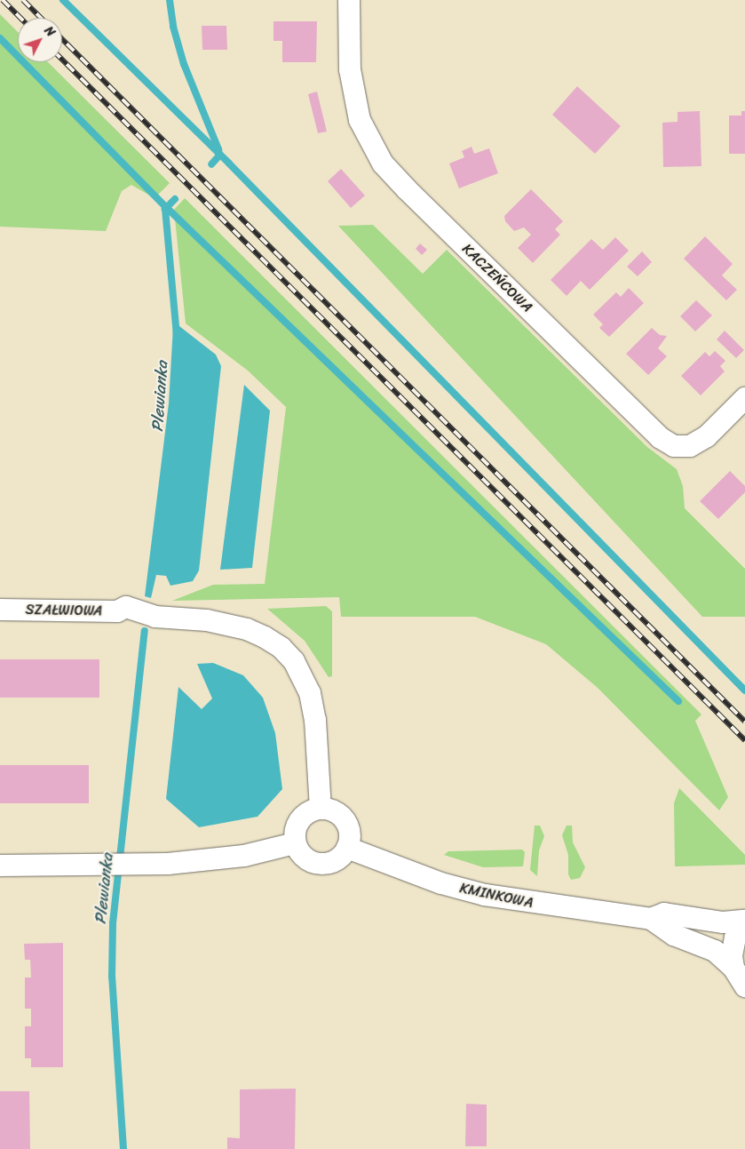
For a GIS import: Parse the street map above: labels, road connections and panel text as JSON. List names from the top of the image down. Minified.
{"streets":{"street":["KACZEŃCOWA","SZAŁWIOWA","KMINKOWA"]},"crossings":[["SZAŁWIOWA","KMINKOWA"]],"water":["Plewianka"],"north":"top right"}
